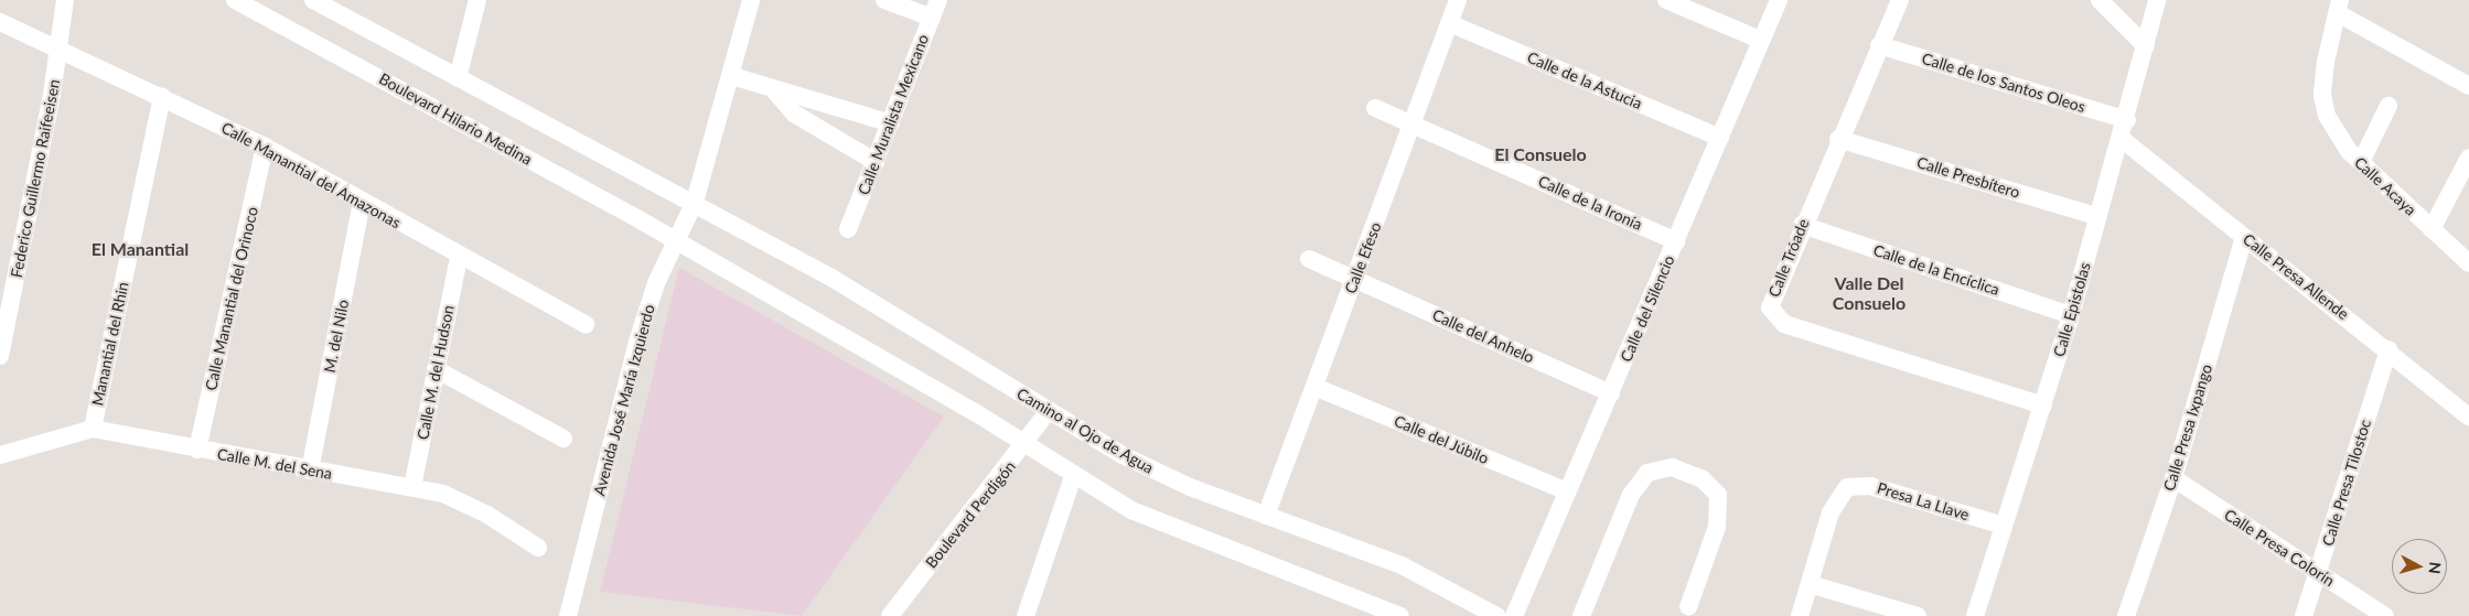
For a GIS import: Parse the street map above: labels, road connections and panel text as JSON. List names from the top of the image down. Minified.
{"streets":{"street":["Calle de la Astucia","Calle de los Santos Oleos","Calle Muralista Mexicano","Boulevard Hilario Medina","Calle Manantial del Amazonas","Calle Presbítero","Federico Guillermo Raifeeisen","Calle Acaya","Calle de la Ironía","Calle Efeso","Calle Tróade","Calle de la Encíclica","Calle Presa Allende","Calle Manantial del Orinoco","Calle del Silencio","Calle Epistolas","M. del Nilo","Calle del Anhelo","Manantial del Rhin","Calle M. del Hudson","Avenida José María Izquierdo","Calle Presa Ixpango","Camino al Ojo de Agua","Calle del Júbilo","Calle M. del Sena","Calle Presa Tilostoc","Presa La Llave","Boulevard Perdigón","Calle Presa Colorín"]},"crossings":[["Calle de la Astucia","Calle Efeso"],["Calle de la Astucia","Calle del Silencio"],["Calle de los Santos Oleos","Calle Tróade"],["Calle de los Santos Oleos","Calle Epistolas"],["Boulevard Hilario Medina","Avenida José María Izquierdo"],["Calle Manantial del Amazonas","Federico Guillermo Raifeeisen"],["Calle Manantial del Amazonas","Calle Manantial del Orinoco"],["Calle Manantial del Amazonas","M. del Nilo"],["Calle Manantial del Amazonas","Manantial del Rhin"],["Calle Manantial del Amazonas","Calle M. del Hudson"],["Calle Presbítero","Calle Tróade"],["Calle Presbítero","Calle Epistolas"],["Calle de la Ironía","Calle Efeso"],["Calle de la Ironía","Calle del Silencio"],["Calle Efeso","Calle del Anhelo"],["Calle Efeso","Camino al Ojo de Agua"],["Calle Efeso","Calle del Júbilo"],["Calle Tróade","Calle de la Encíclica"],["Calle Tróade","Calle Epistolas"],["Calle de la Encíclica","Calle Epistolas"],["Calle Presa Allende","Calle Epistolas"],["Calle Presa Allende","Calle Presa Ixpango"],["Calle Presa Allende","Calle Presa Tilostoc"],["Calle Manantial del Orinoco","Calle M. del Sena"],["Calle del Silencio","Calle del Anhelo"],["Calle del Silencio","Calle del Júbilo"],["Calle Epistolas","Presa La Llave"],["M. del Nilo","Calle M. del Sena"],["Manantial del Rhin","Calle M. del Sena"],["Calle M. del Hudson","Calle M. del Sena"],["Avenida José María Izquierdo","Camino al Ojo de Agua"],["Calle Presa Ixpango","Calle Presa Colorín"],["Camino al Ojo de Agua","Boulevard Perdigón"],["Calle Presa Tilostoc","Calle Presa Colorín"]],"districts":["El Consuelo","El Manantial","Valle Del Consuelo"],"north":"right"}
